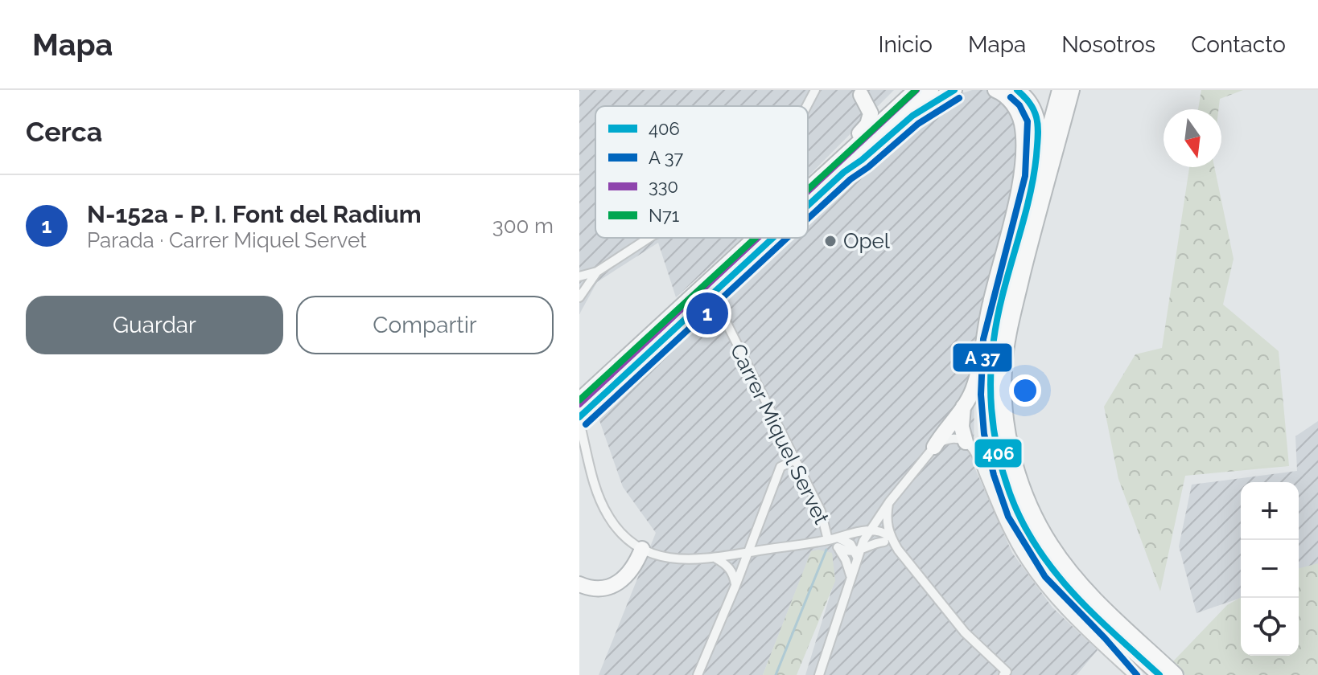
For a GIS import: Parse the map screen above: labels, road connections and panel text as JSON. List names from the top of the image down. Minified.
{"streets":{"street":["Carrer Miquel Servet"]},"places":["Opel"],"lines":["transit line 406","transit line 330","transit line N71"],"legend":["406","A 37","330","N71"],"north":"bottom","page":{"header":"Mapa","nav":["Inicio","Mapa","Nosotros","Contacto"],"heading":"Cerca","list":[{"mark":"1","name":"N-152a - P. I. Font del Radium","note":"Parada · Carrer Miquel Servet","value":"300 m"}],"buttons":["Guardar","Compartir"],"pins":"1","map_buttons":["+","−"]}}
